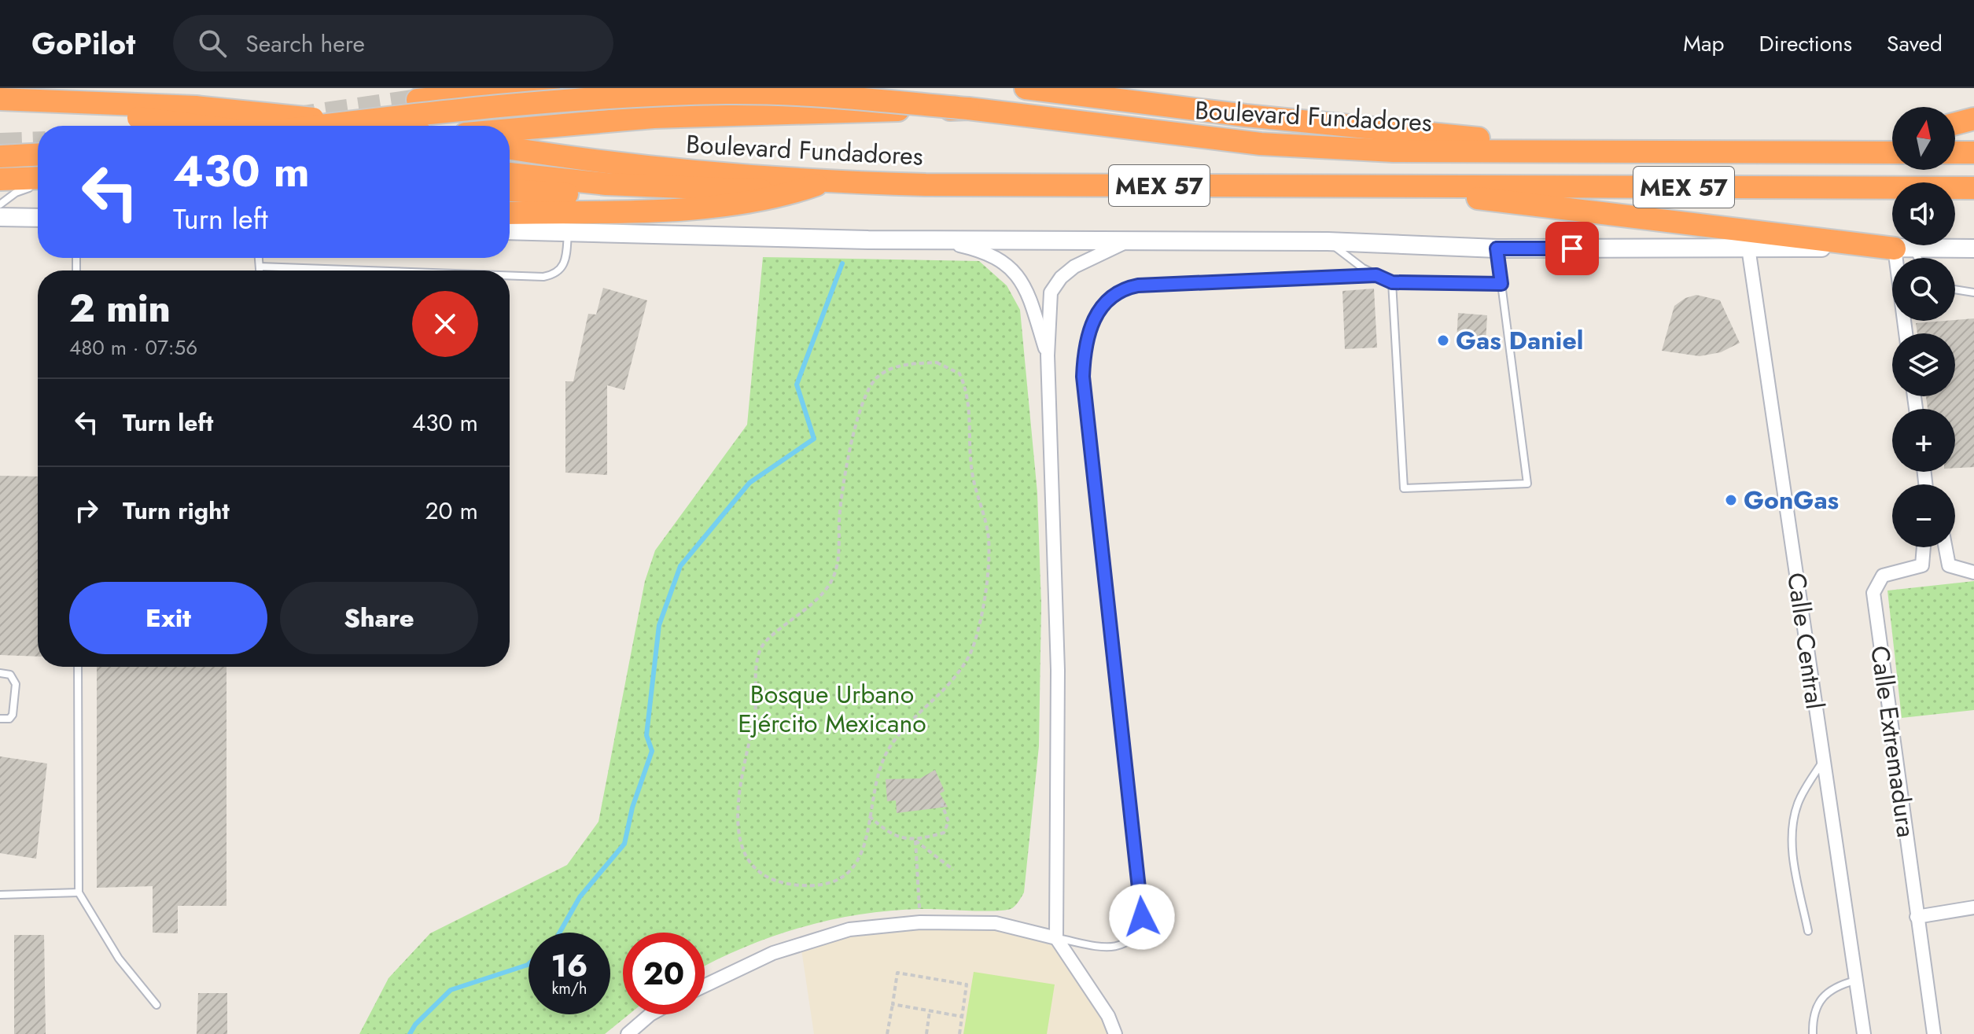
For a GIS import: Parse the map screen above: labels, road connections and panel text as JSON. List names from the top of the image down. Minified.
{"streets":{"highway":["Boulevard Fundadores","MEX 57"],"street":["Calle Central","Calle Extremadura"]},"parks":["Bosque Urbano Ejército Mexicano"],"places":["Gas Daniel","GonGas"],"north":"top","page":{"header":"GoPilot","search":"Search here","nav":["Map","Directions","Saved"],"map_buttons":["+","−"],"turn":["430 m","Turn left"],"heading":["2 min","480 m · 07:56"],"list":[{"name":"Turn left","value":"430 m"},{"name":"Turn right","value":"20 m"}],"buttons":["Exit","Share"],"speed":"16 km/h","limit":"20"}}
